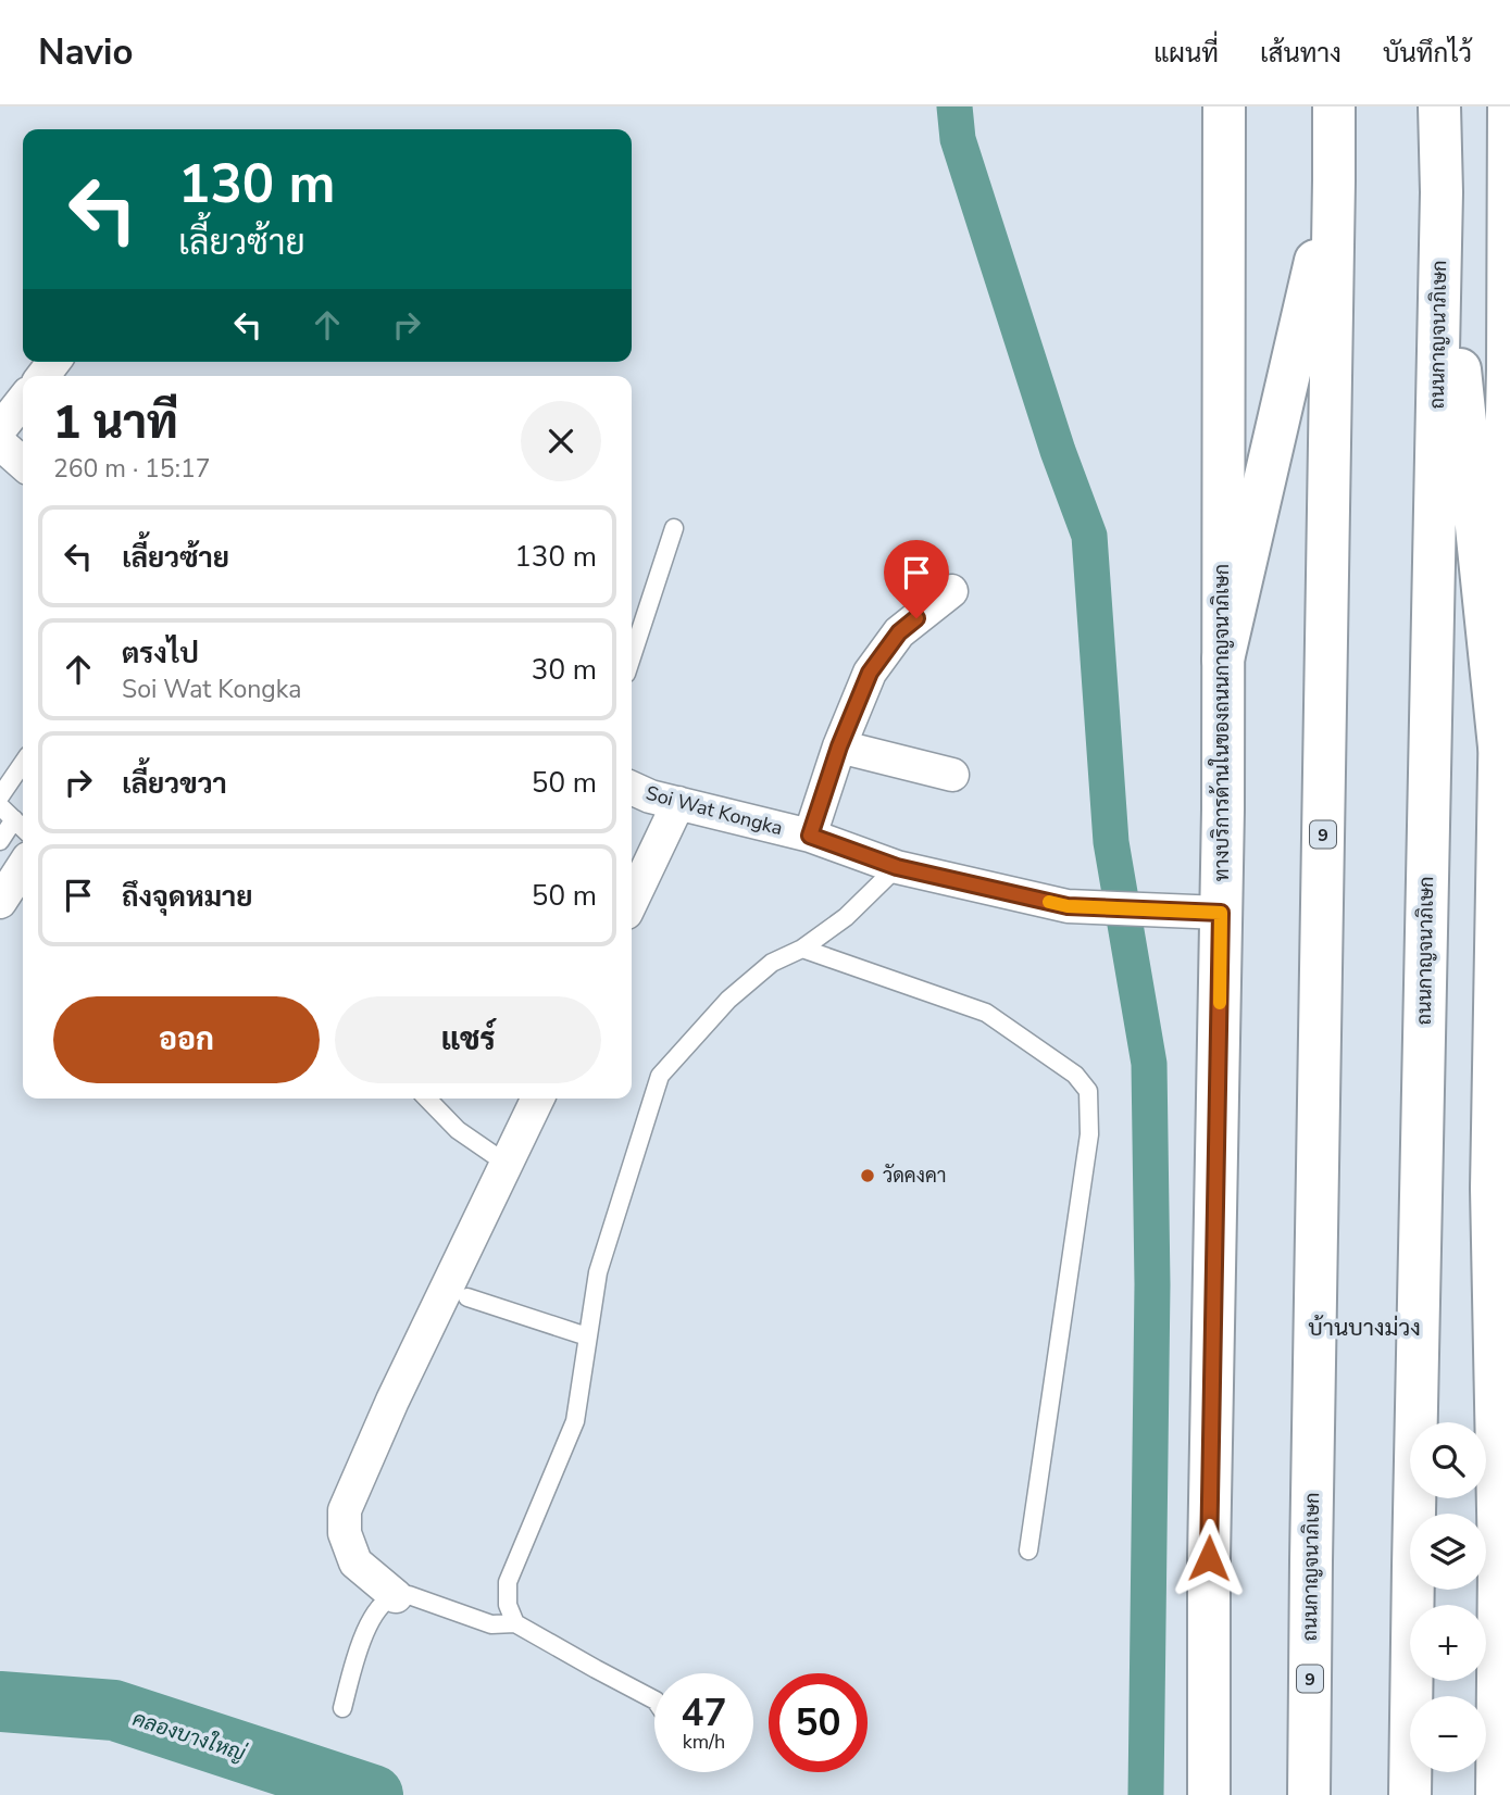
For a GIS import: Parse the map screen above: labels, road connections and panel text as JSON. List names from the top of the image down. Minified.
{"streets":{"main road":["ถนนกาญจนาภิเษก","ทางบริการด้านในของถนนกาญจนาภิเษก","9"],"street":["Soi Wat Kongka"]},"crossings":[["ทางบริการด้านในของถนนกาญจนาภิเษก","Soi Wat Kongka"]],"districts":["บ้านบางม่วง"],"water":["คลองบางใหญ่"],"places":["วัดคงคา"],"page":{"header":"Navio","nav":["แผนที่","เส้นทาง","บันทึกไว้"],"turn":["130 m","เลี้ยวซ้าย"],"heading":["1 นาที","260 m · 15:17"],"list":[{"name":"เลี้ยวซ้าย","value":"130 m"},{"name":"ตรงไป","note":"Soi Wat Kongka","value":"30 m"},{"name":"เลี้ยวขวา","value":"50 m"},{"name":"ถึงจุดหมาย","value":"50 m"}],"buttons":["ออก","แชร์"],"map_buttons":["+","−"],"speed":"47 km/h","limit":"50"}}
